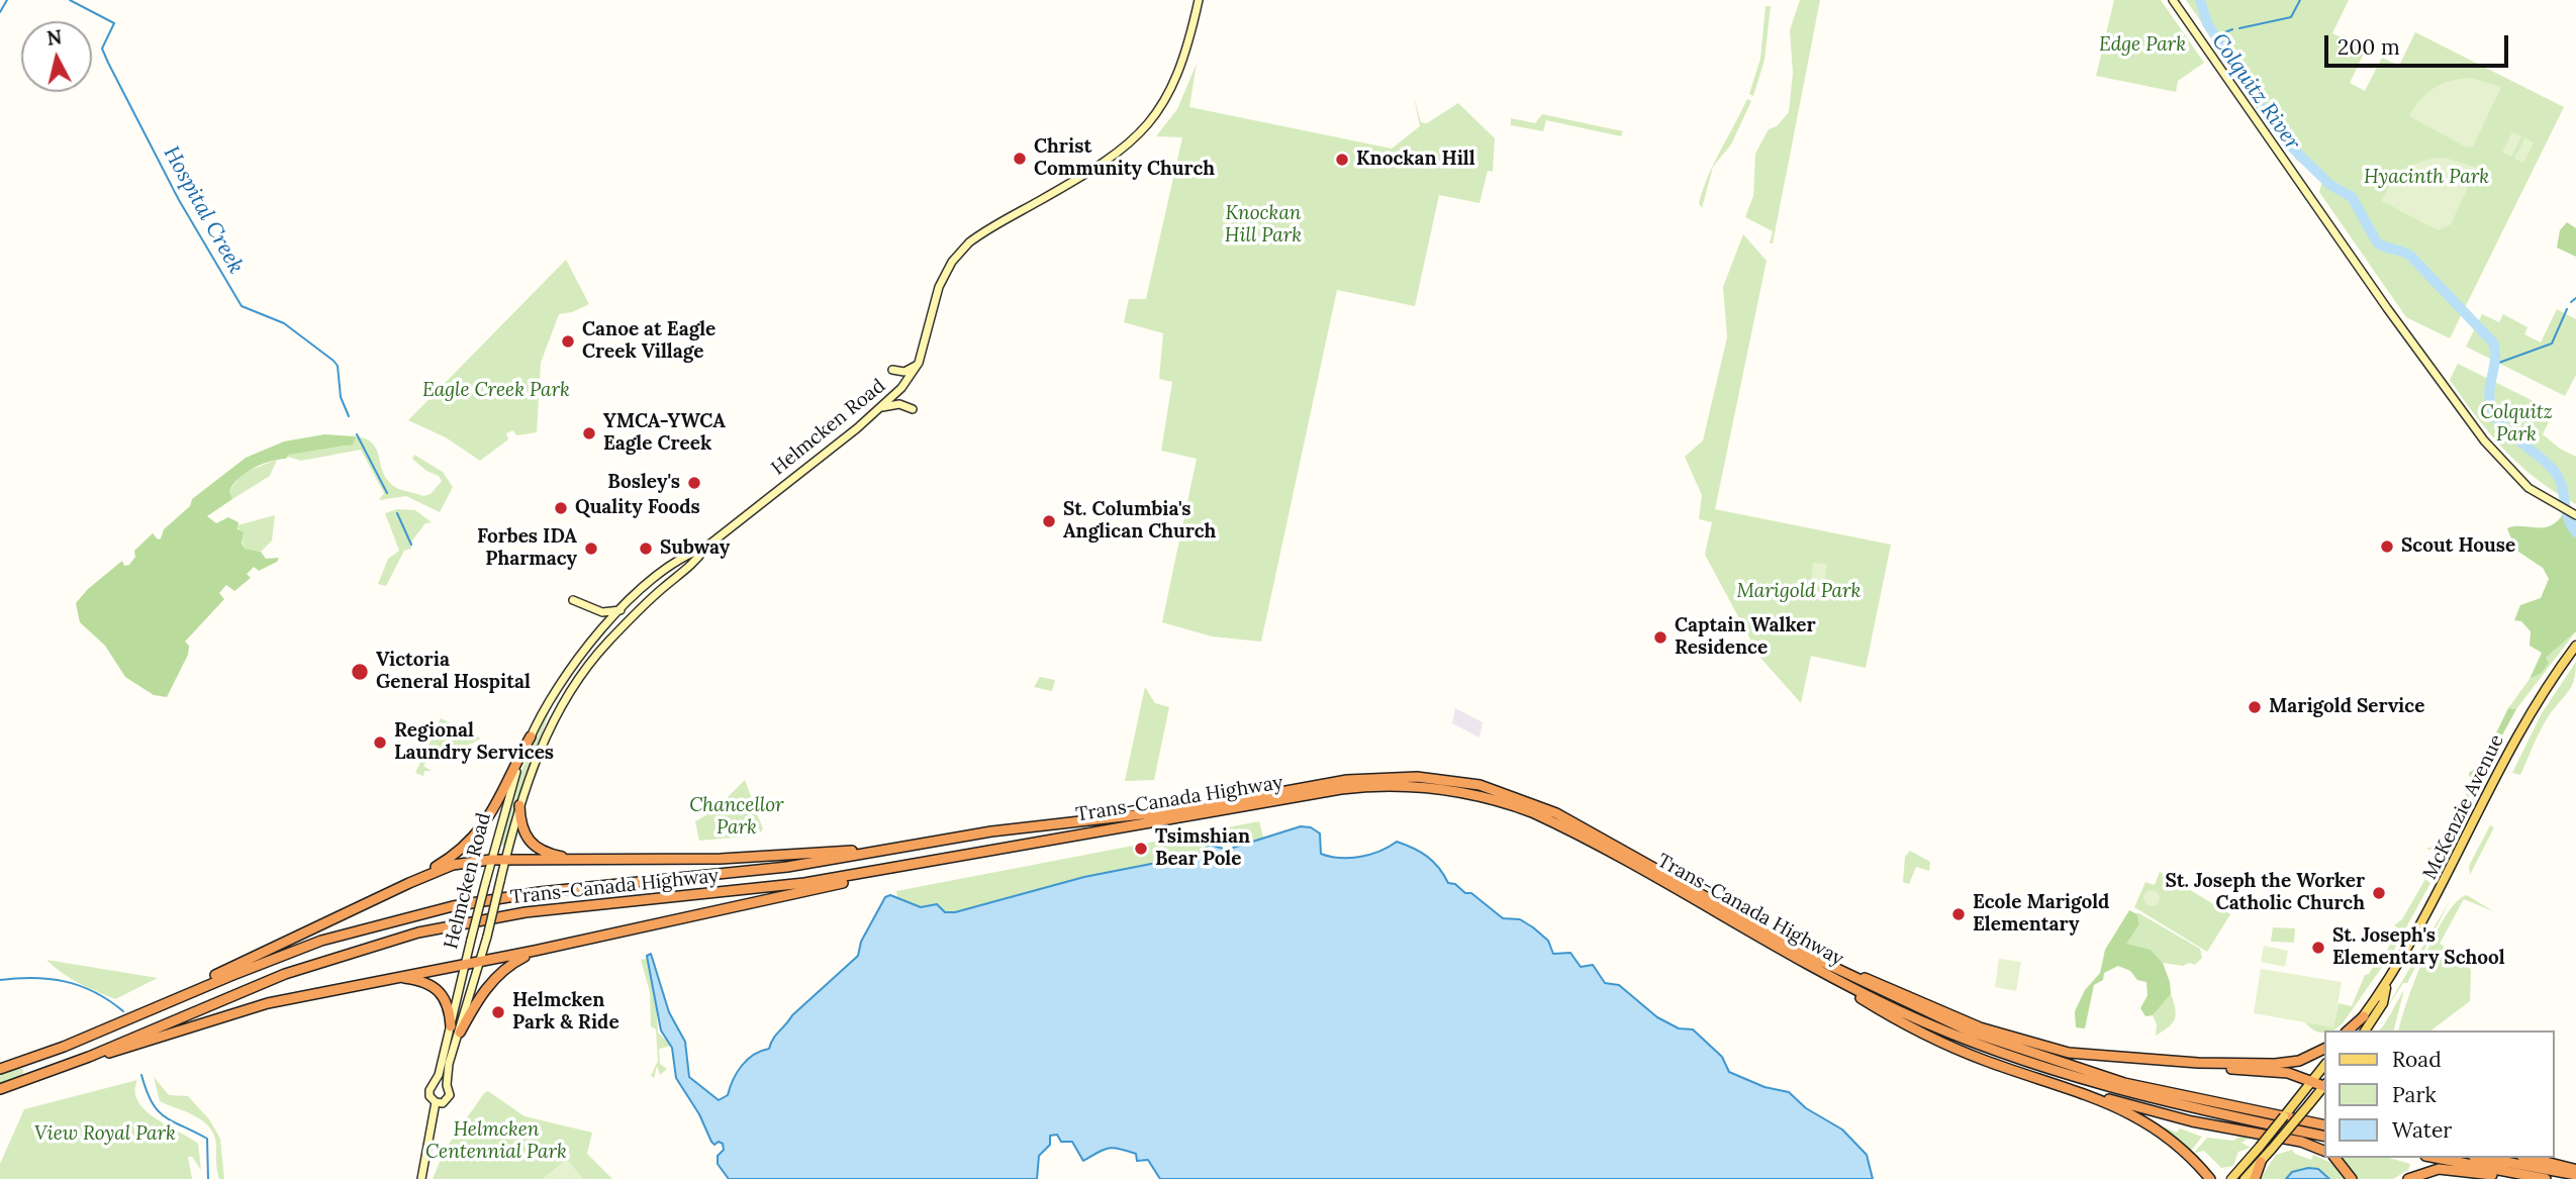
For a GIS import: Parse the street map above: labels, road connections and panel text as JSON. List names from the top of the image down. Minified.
{"streets":{"highway":["Trans-Canada Highway"],"main road":["Helmcken Road","McKenzie Avenue"]},"water":["Colquitz River","Hospital Creek"],"parks":["Edge Park","Hyacinth Park","Knockan Hill Park","Eagle Creek Park","Colquitz Park","Marigold Park","Chancellor Park","Helmcken Centennial Park","View Royal Park"],"places":["Christ Community Church","Knockan Hill","Canoe at Eagle Creek Village","YMCA-YWCA Eagle Creek","Bosley's","Quality Foods","St. Columbia's Anglican Church","Scout House","Forbes IDA Pharmacy","Subway","Captain Walker Residence","Victoria General Hospital","Marigold Service","Regional Laundry Services","Tsimshian Bear Pole","St. Joseph the Worker Catholic Church","Ecole Marigold Elementary","St. Joseph's Elementary School","Helmcken Park & Ride"],"legend":["Road","Park","Water"],"scale_bar":"200 m","north":"top"}
